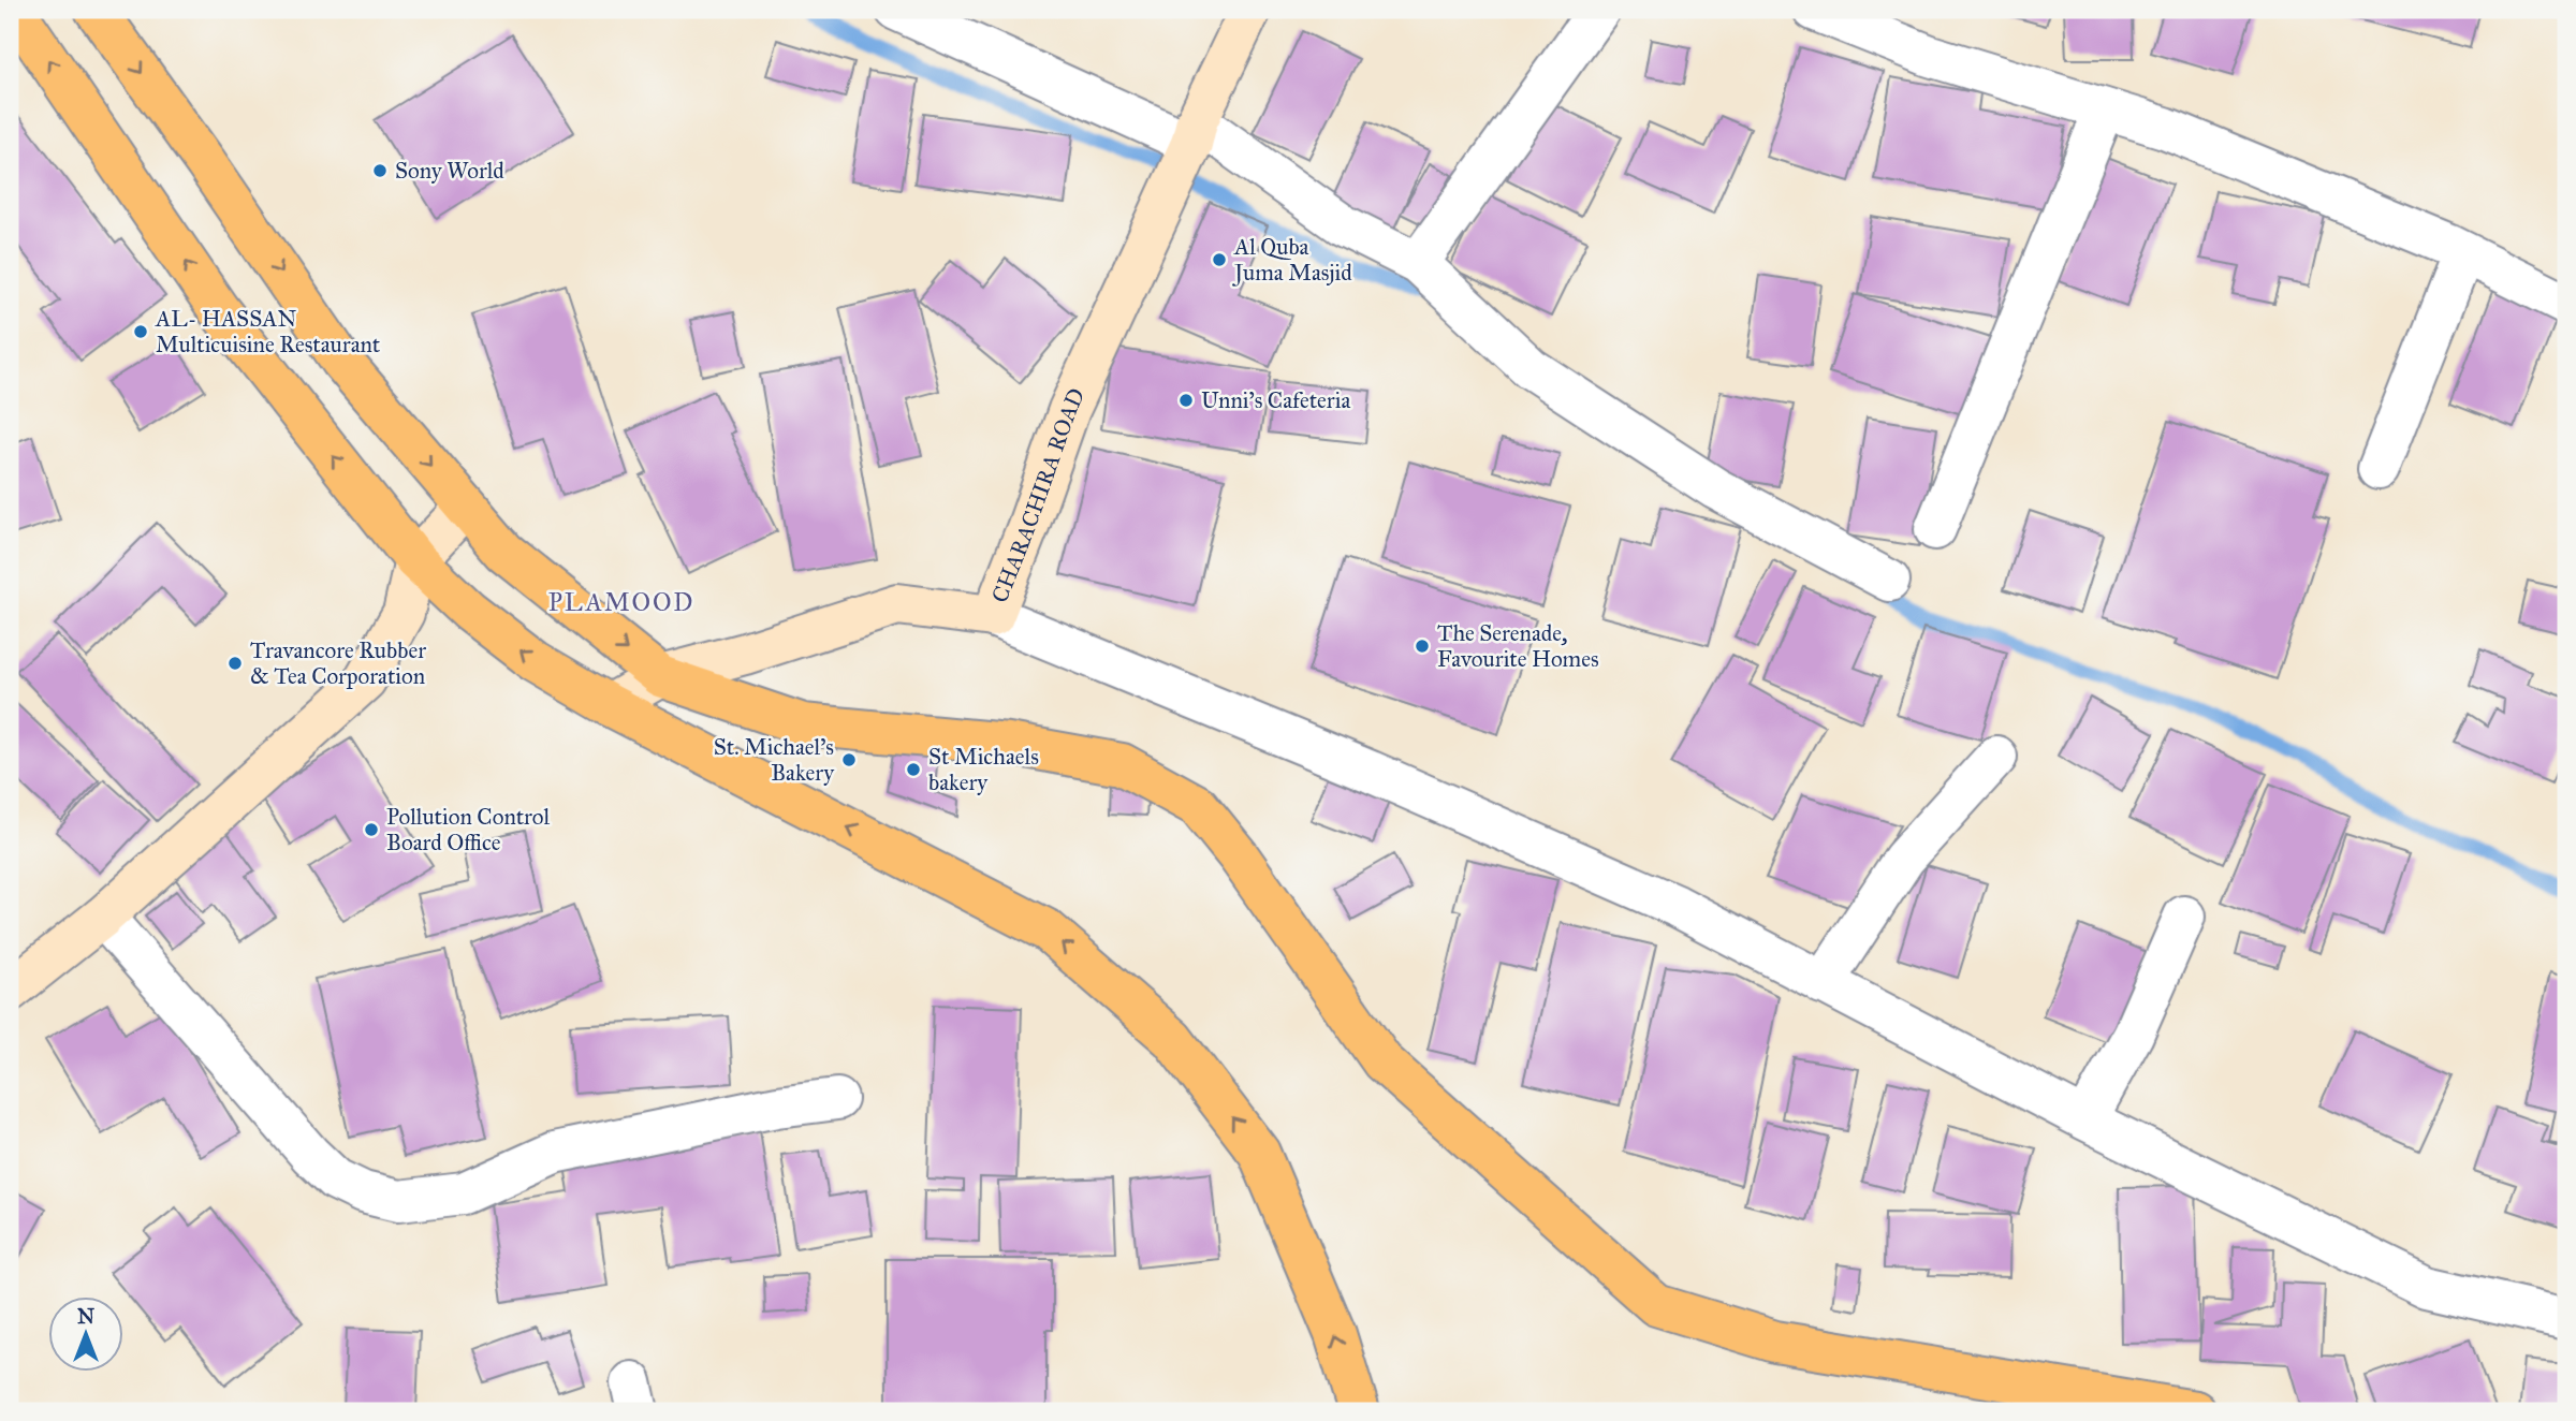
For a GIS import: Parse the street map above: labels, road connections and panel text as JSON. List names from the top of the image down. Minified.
{"streets":{"street":["CHARACHIRA ROAD"]},"districts":["PLAMOOD"],"places":["Sony World","Al Quba Juma Masjid","AL- HASSAN Multicuisine Restaurant","Unni's Cafeteria","The Serenade, Favourite Homes","Travancore Rubber & Tea Corporation","St. Michael's Bakery","St Michaels bakery","Pollution Control Board Office"],"north":"top"}
